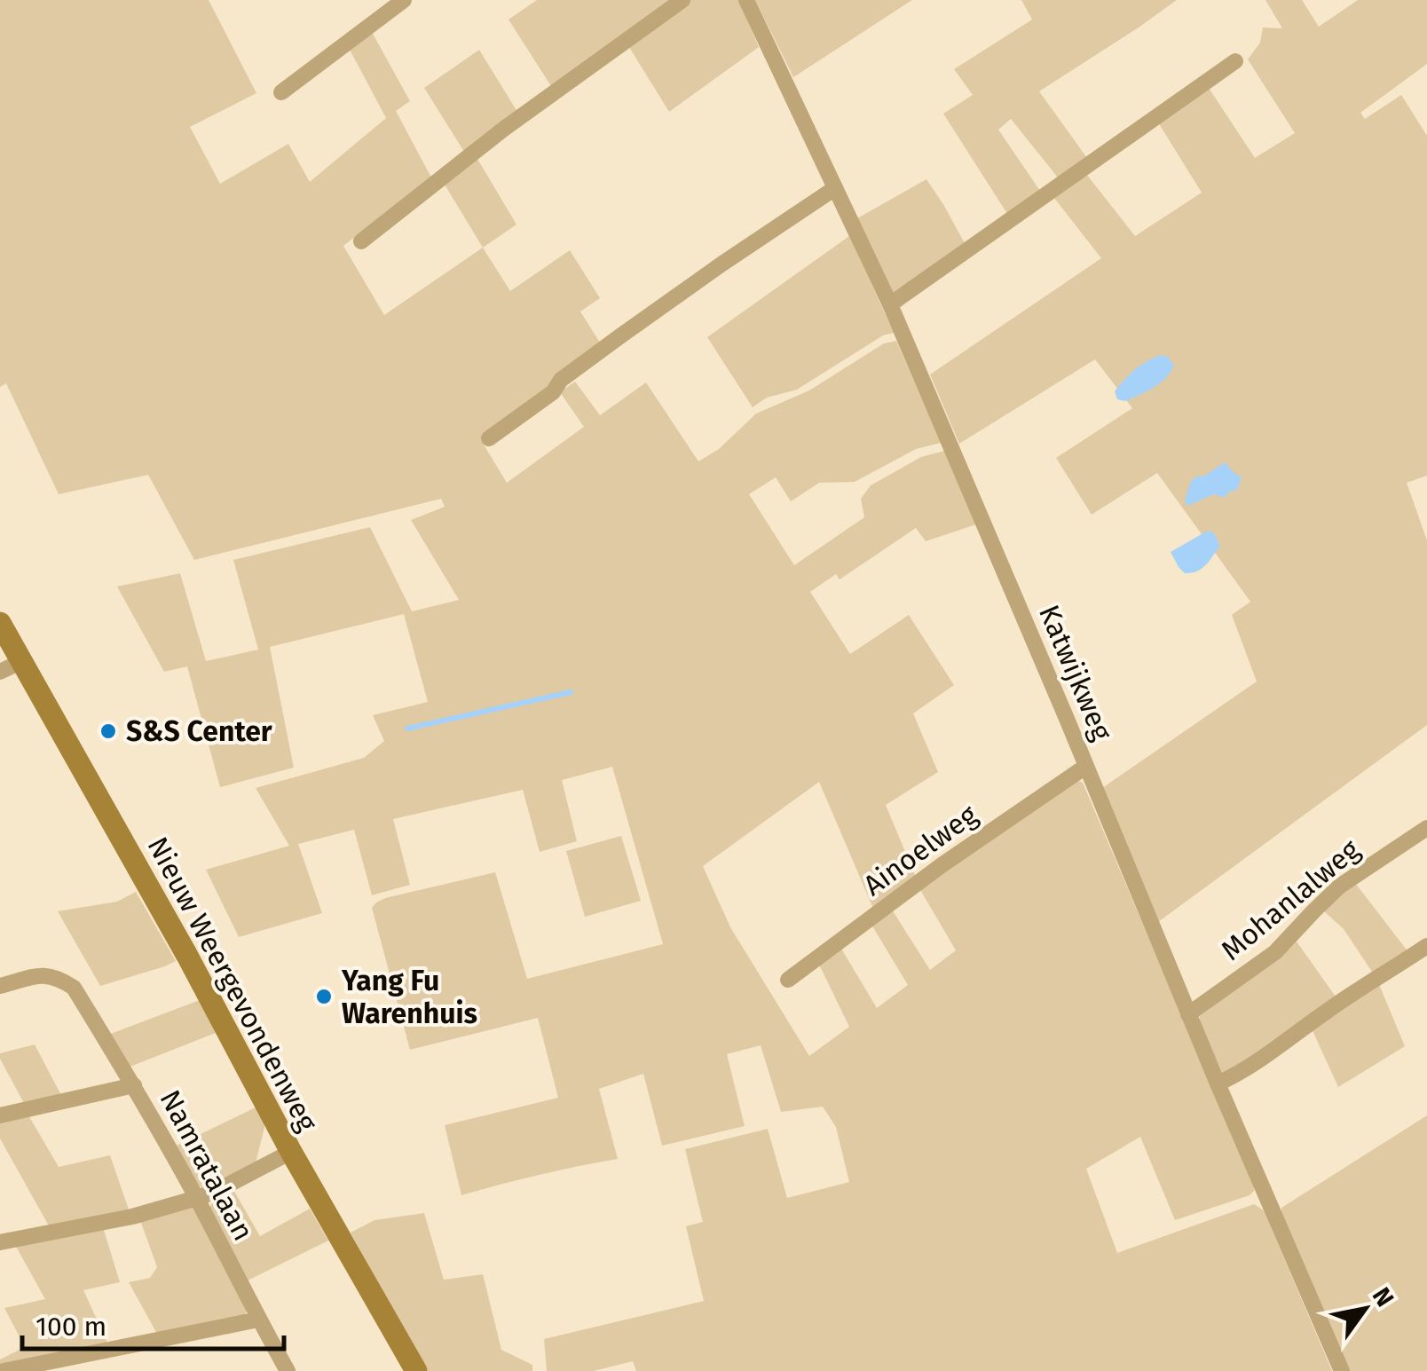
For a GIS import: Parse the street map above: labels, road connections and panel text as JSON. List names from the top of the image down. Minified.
{"streets":{"street":["Katwijkweg","Ainoelweg","Mohanlalweg","Nieuw Weergevondenweg","Namratalaan"]},"crossings":[["Katwijkweg","Ainoelweg"],["Katwijkweg","Mohanlalweg"]],"places":["S&S Center","Yang Fu Warenhuis"],"scale_bar":"100 m","north":"top right"}
